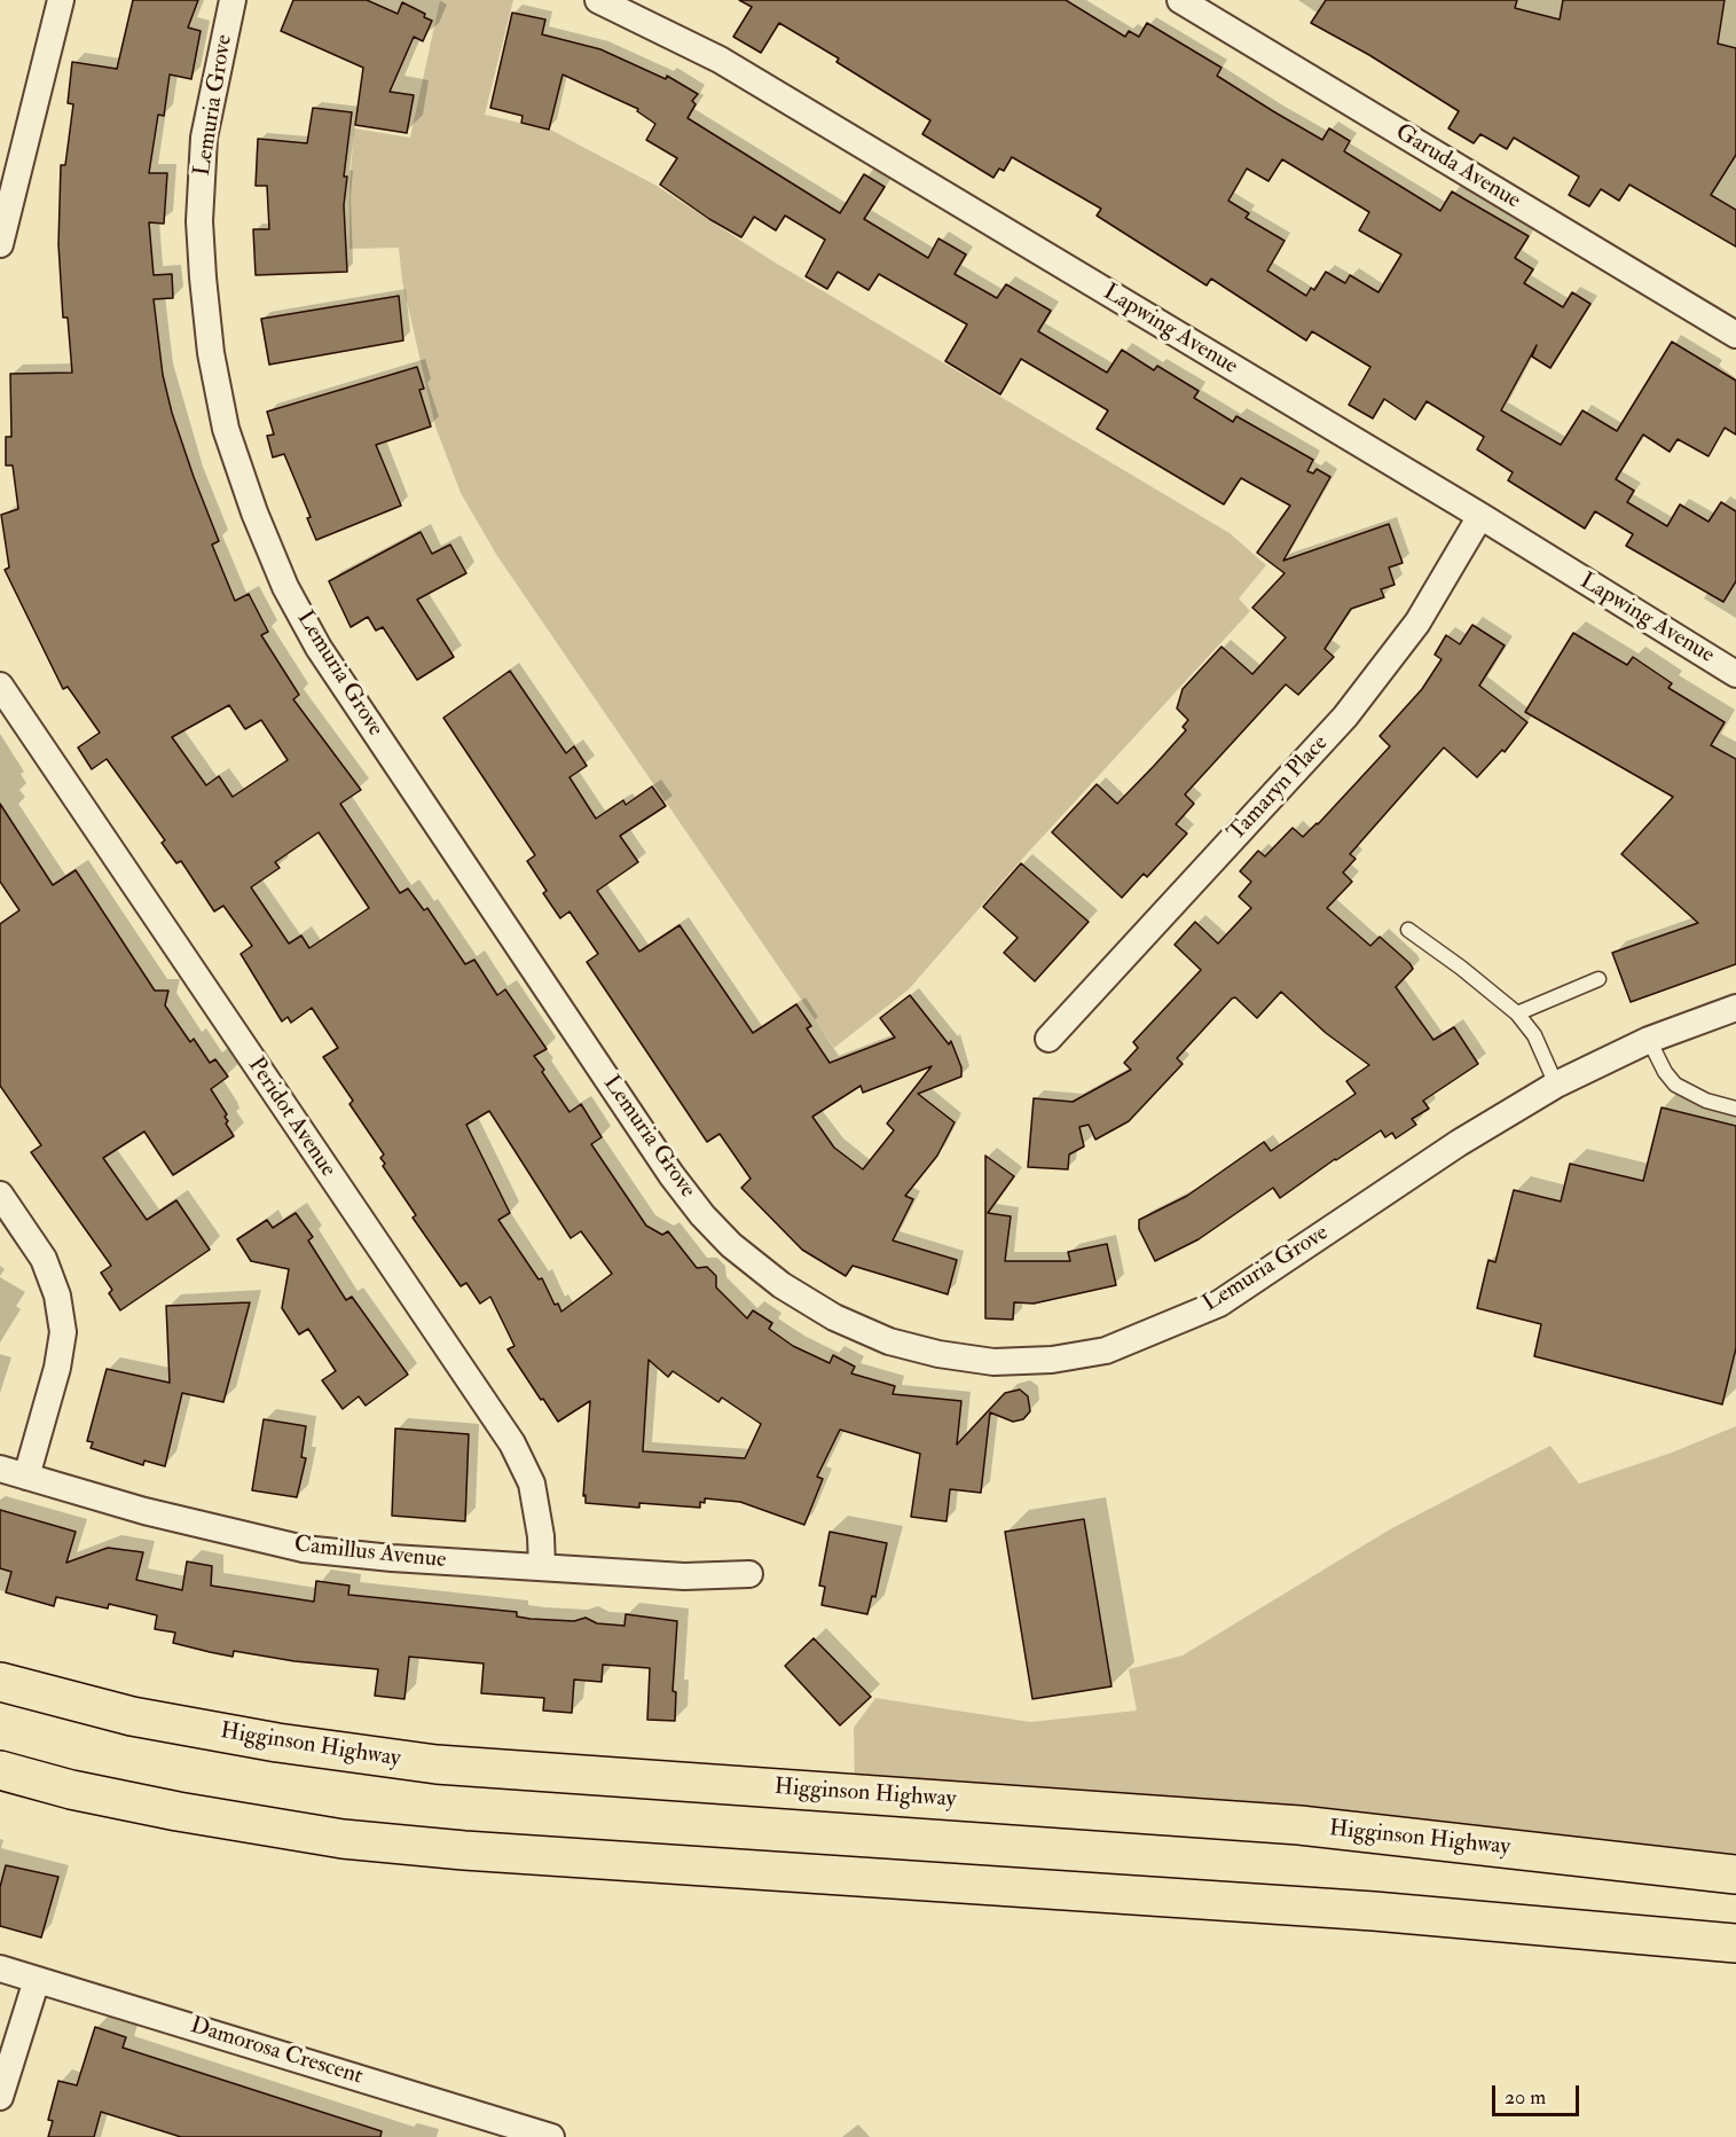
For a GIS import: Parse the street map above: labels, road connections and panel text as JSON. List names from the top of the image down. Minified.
{"streets":{"highway":["Higginson Highway"],"street":["Lemuria Grove","Garuda Avenue","Lapwing Avenue","Tamaryn Place","Peridot Avenue","Camillus Avenue","Damorosa Crescent"]},"crossings":[["Lapwing Avenue","Tamaryn Place"],["Peridot Avenue","Camillus Avenue"]],"scale_bar":"20 m"}
